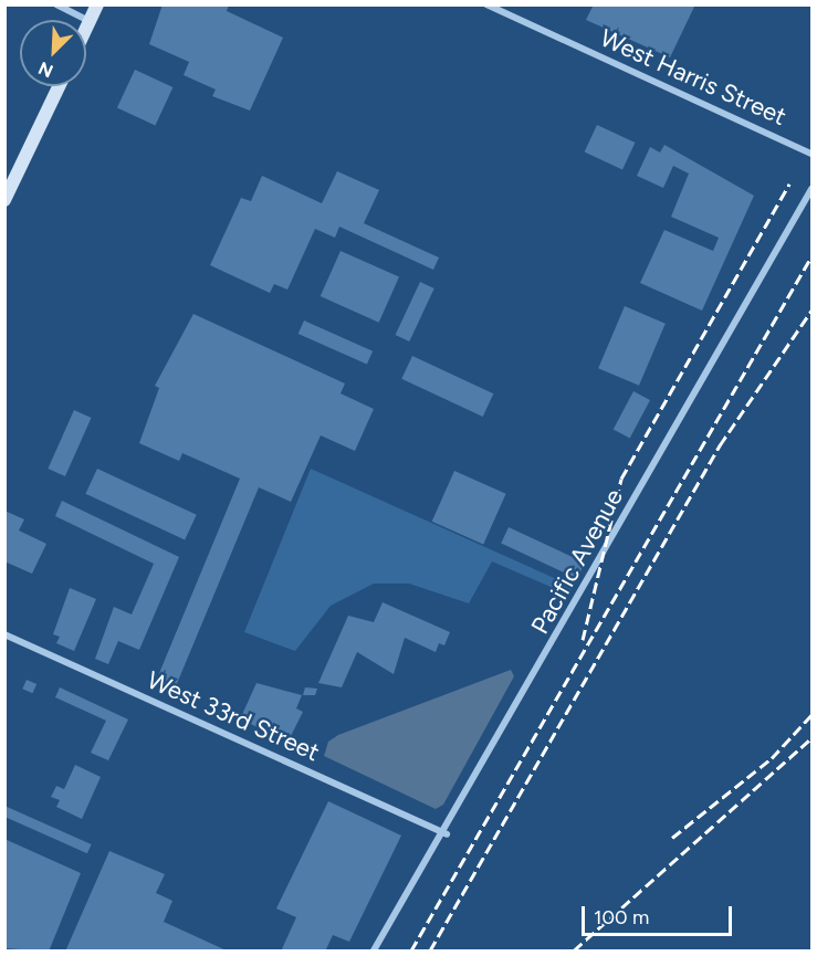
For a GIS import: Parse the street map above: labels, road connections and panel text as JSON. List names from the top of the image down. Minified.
{"streets":{"street":["West Harris Street","Pacific Avenue","West 33rd Street"]},"crossings":[["Pacific Avenue","West 33rd Street"]],"scale_bar":"100 m","north":"bottom left"}
